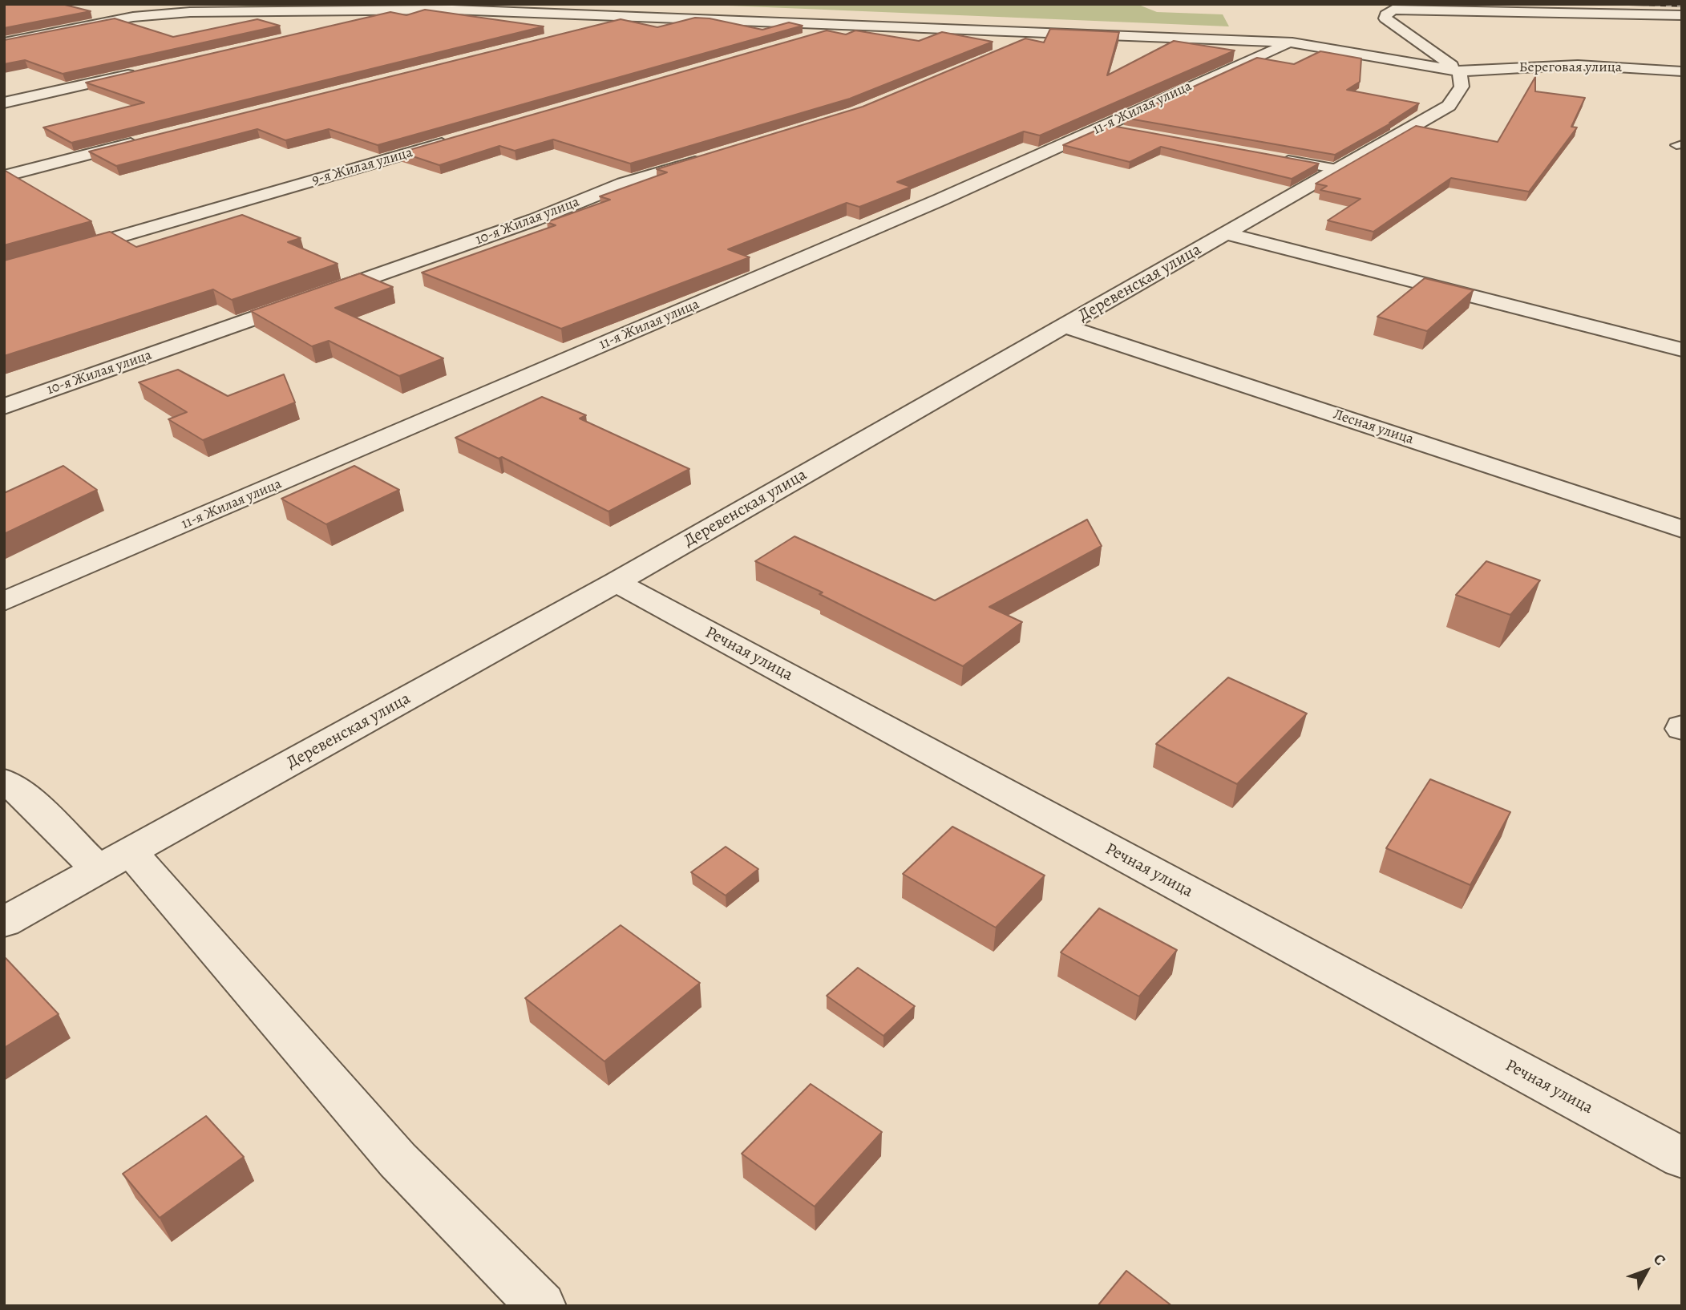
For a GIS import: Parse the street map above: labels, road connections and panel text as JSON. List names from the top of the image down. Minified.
{"streets":{"street":["Береговая улица","11-я Жилая улица","9-я Жилая улица","10-я Жилая улица","Деревенская улица","Лесная улица","Речная улица"]},"crossings":[["Береговая улица","11-я Жилая улица"],["Береговая улица","Деревенская улица"],["Деревенская улица","Лесная улица"],["Деревенская улица","Речная улица"]],"north":"top right"}
